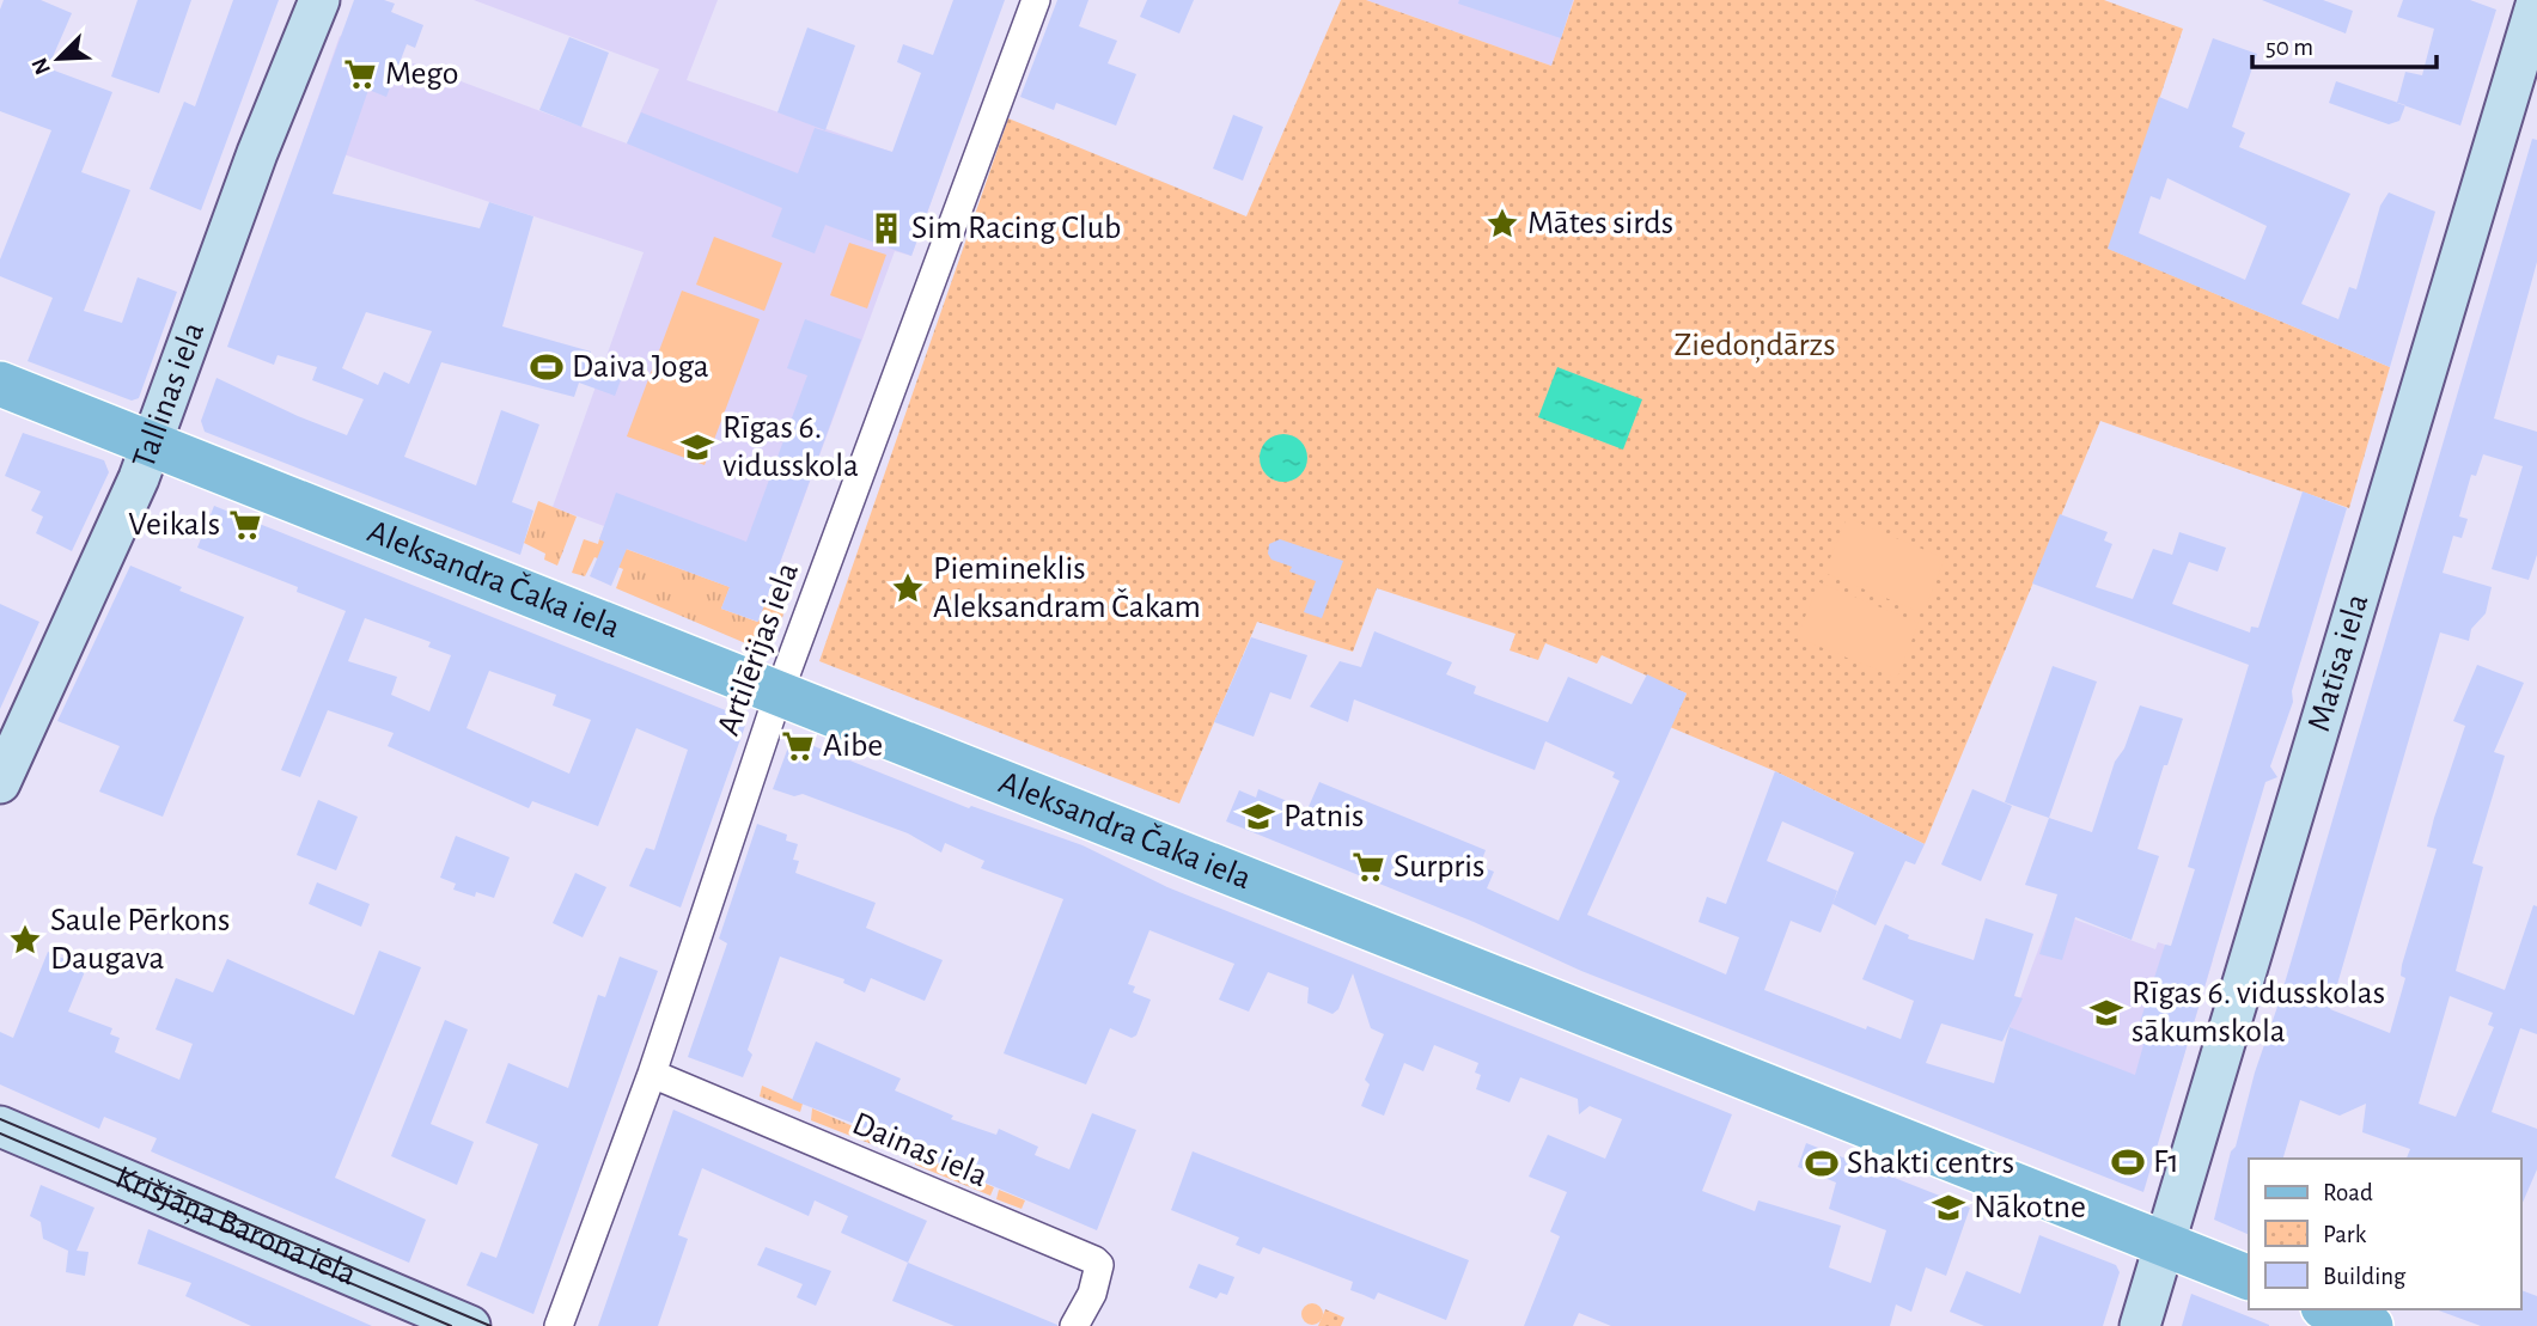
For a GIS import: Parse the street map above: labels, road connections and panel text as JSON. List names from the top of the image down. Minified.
{"streets":{"main road":["Aleksandra Čaka iela"],"street":["Tallinas iela","Artilērijas iela","Matīsa iela","Dainas iela","Krišjāņa Barona iela"]},"crossings":[["Tallinas iela","Aleksandra Čaka iela"],["Aleksandra Čaka iela","Artilērijas iela"],["Aleksandra Čaka iela","Matīsa iela"],["Artilērijas iela","Dainas iela"]],"parks":["Ziedoņdārzs"],"places":{"supermarket":["Mego","Veikals","Aibe","Surpris"],"place":["Mātes sirds","Piemineklis Aleksandram Čakam","Saule Pērkons Daugava"],"building":["Sim Racing Club"],"sports":["Daiva Joga","F1","Shakti centrs"],"school or university":["Rīgas 6. vidusskola","Patnis","Rīgas 6. vidusskolas sākumskola","Nākotne"]},"legend":["Road","Park","Building"],"scale_bar":"50 m","north":"bottom left"}
